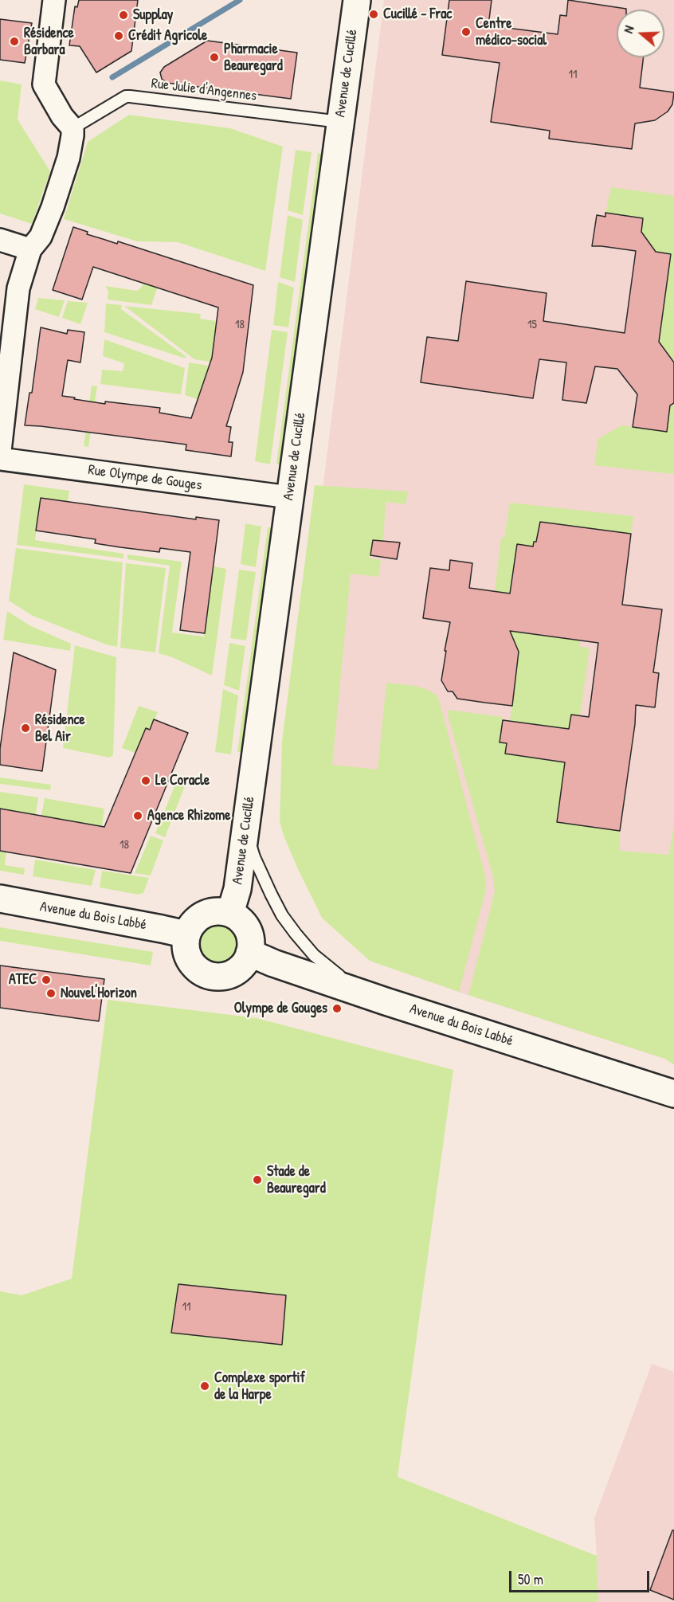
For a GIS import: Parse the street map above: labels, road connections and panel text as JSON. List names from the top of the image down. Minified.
{"streets":{"street":["Avenue de Cucillé","Rue Olympe de Gouges","Avenue du Bois Labbé"],"lane":["Rue Julie d'Angennes"]},"crossings":[["Avenue de Cucillé","Rue Julie d'Angennes"],["Avenue de Cucillé","Rue Olympe de Gouges"],["Avenue de Cucillé","Avenue du Bois Labbé"]],"places":["Cucillé - Frac","Supplay","Centre médico-social","Crédit Agricole","Résidence Barbara","Pharmacie Beauregard","Résidence Bel Air","Le Coracle","Agence Rhizome","ATEC","Nouvel'Horizon","Olympe de Gouges","Stade de Beauregard","Complexe sportif de la Harpe"],"house_numbers":["11","18","15","18","11"],"scale_bar":"50 m","north":"left"}
